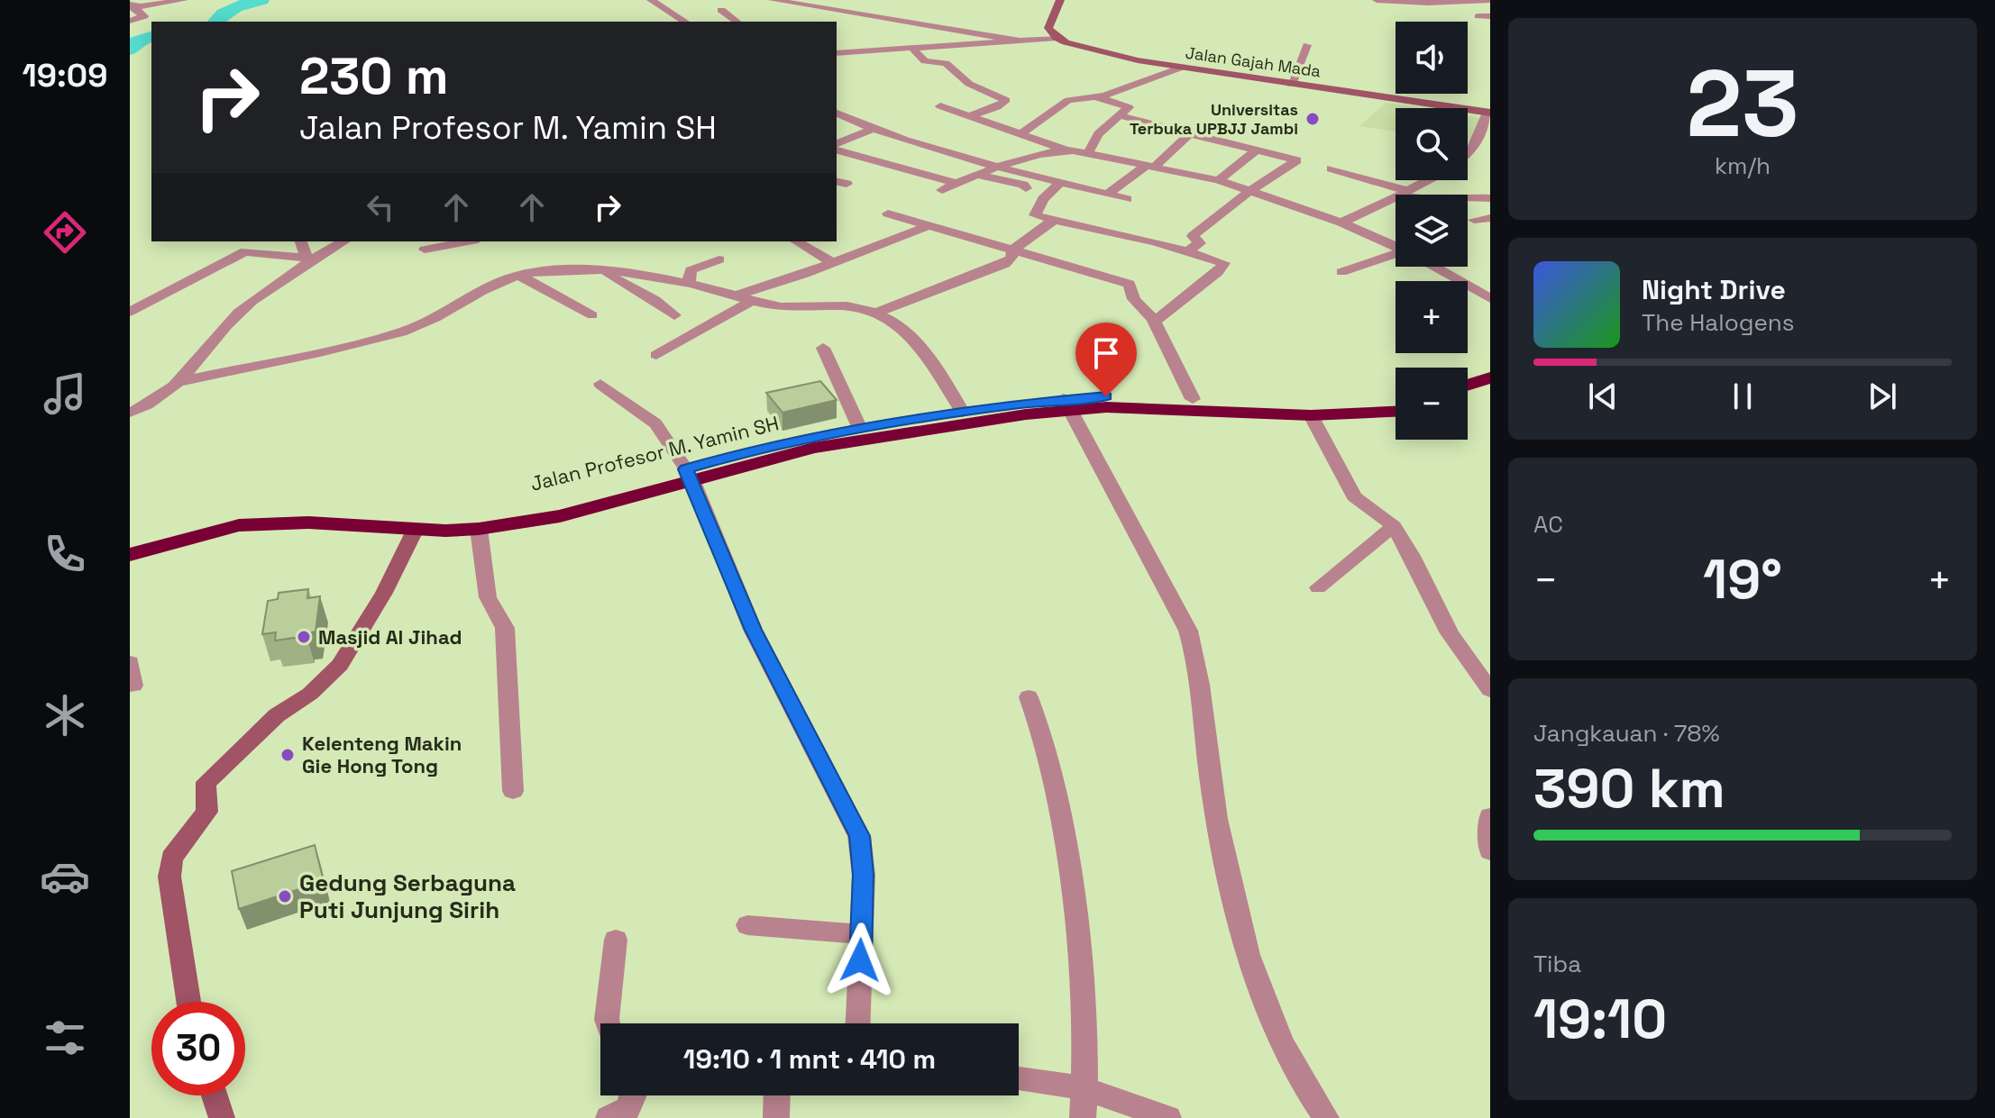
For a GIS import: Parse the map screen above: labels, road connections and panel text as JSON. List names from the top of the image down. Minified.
{"streets":{"highway":["Jalan Profesor M. Yamin SH"],"main road":["Jalan Gajah Mada"]},"places":["Universitas Terbuka UPBJJ Jambi","Masjid Al Jihad","Kelenteng Makin Gie Hong Tong","Gedung Serbaguna Puti Junjung Sirih"],"page":{"tabs":"19:09","tile":[["23","km/h"],"AC",["Jangkauan · 78%","390 km"],["Tiba","19:10"]],"map_buttons":["+","−"],"turn":["230 m","Jalan Profesor M. Yamin SH"],"song":["Night Drive","The Halogens"],"heat":["−","19°","+"],"limit":"30","trip":"19:10 · 1 mnt · 410 m"}}
